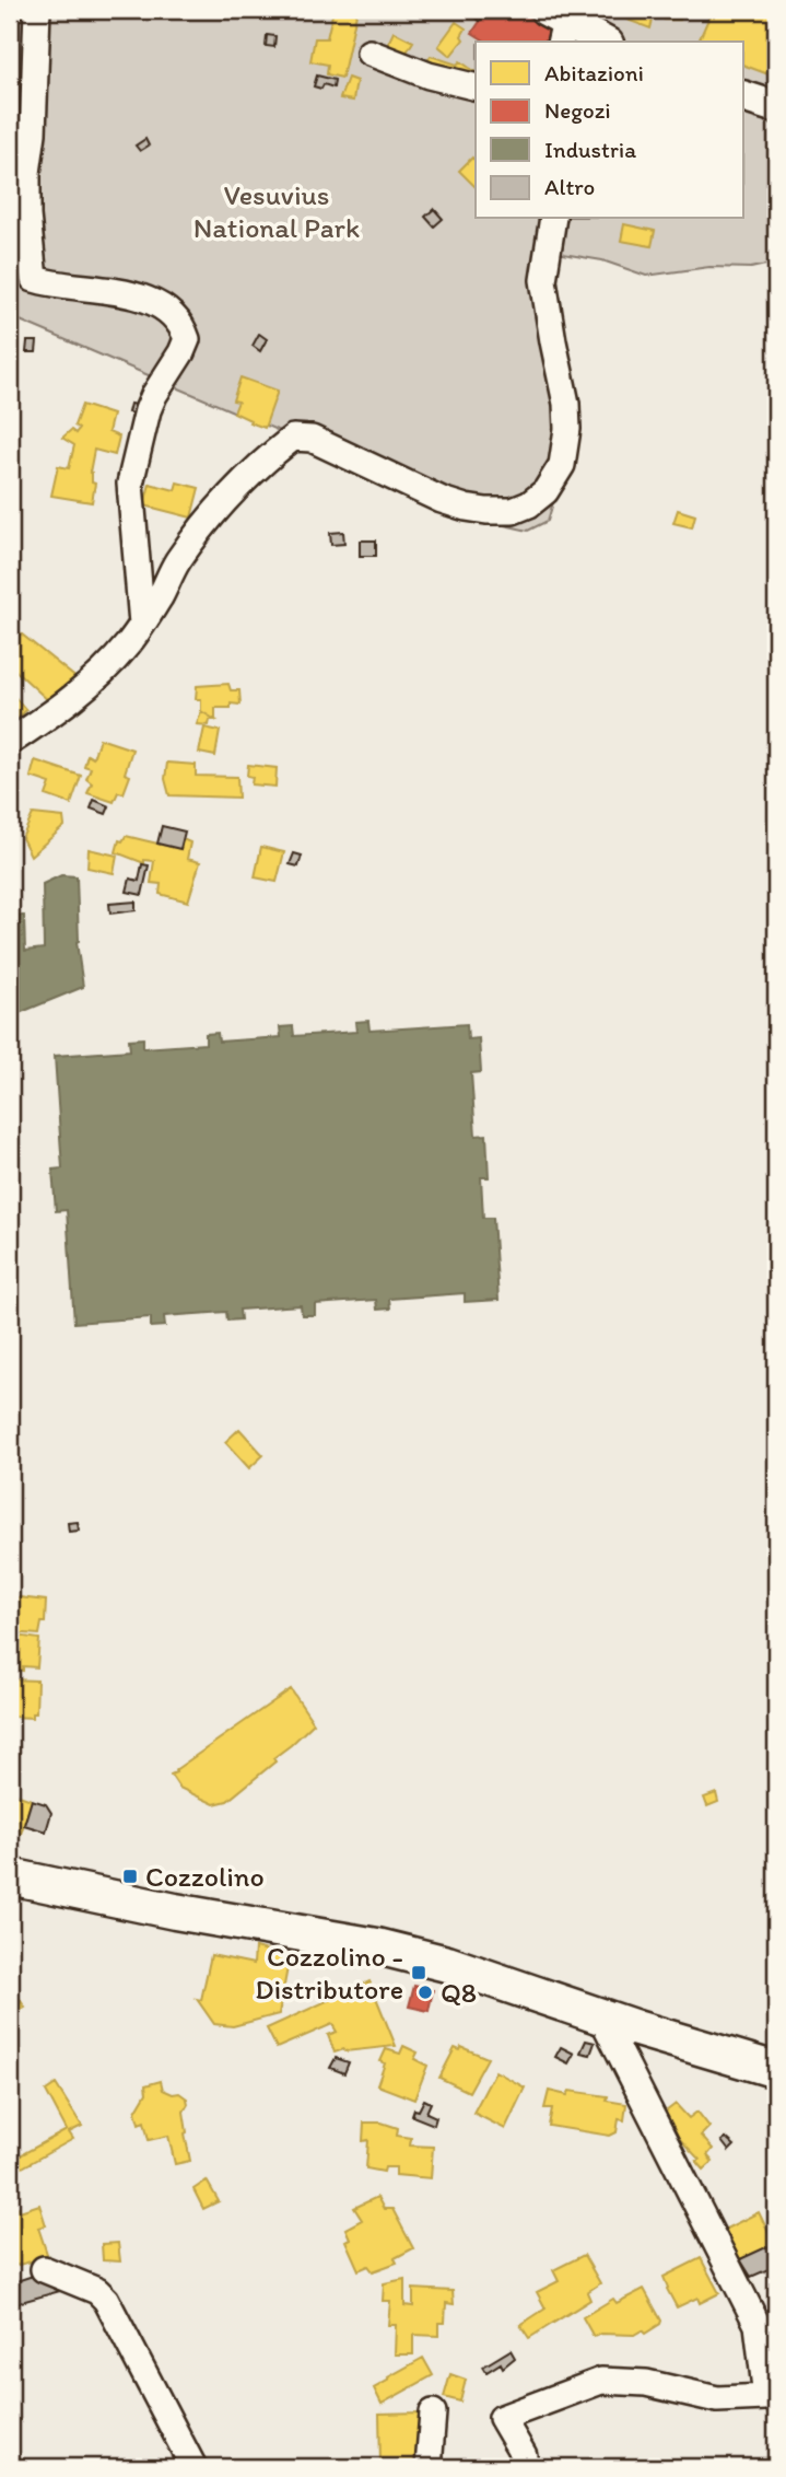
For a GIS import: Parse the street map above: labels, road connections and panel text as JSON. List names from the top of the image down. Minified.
{"parks":["Vesuvius National Park"],"places":{"transit":["Cozzolino","Cozzolino - Distributore"],"other":["Q8"]},"legend":["Abitazioni","Negozi","Industria","Altro"]}
